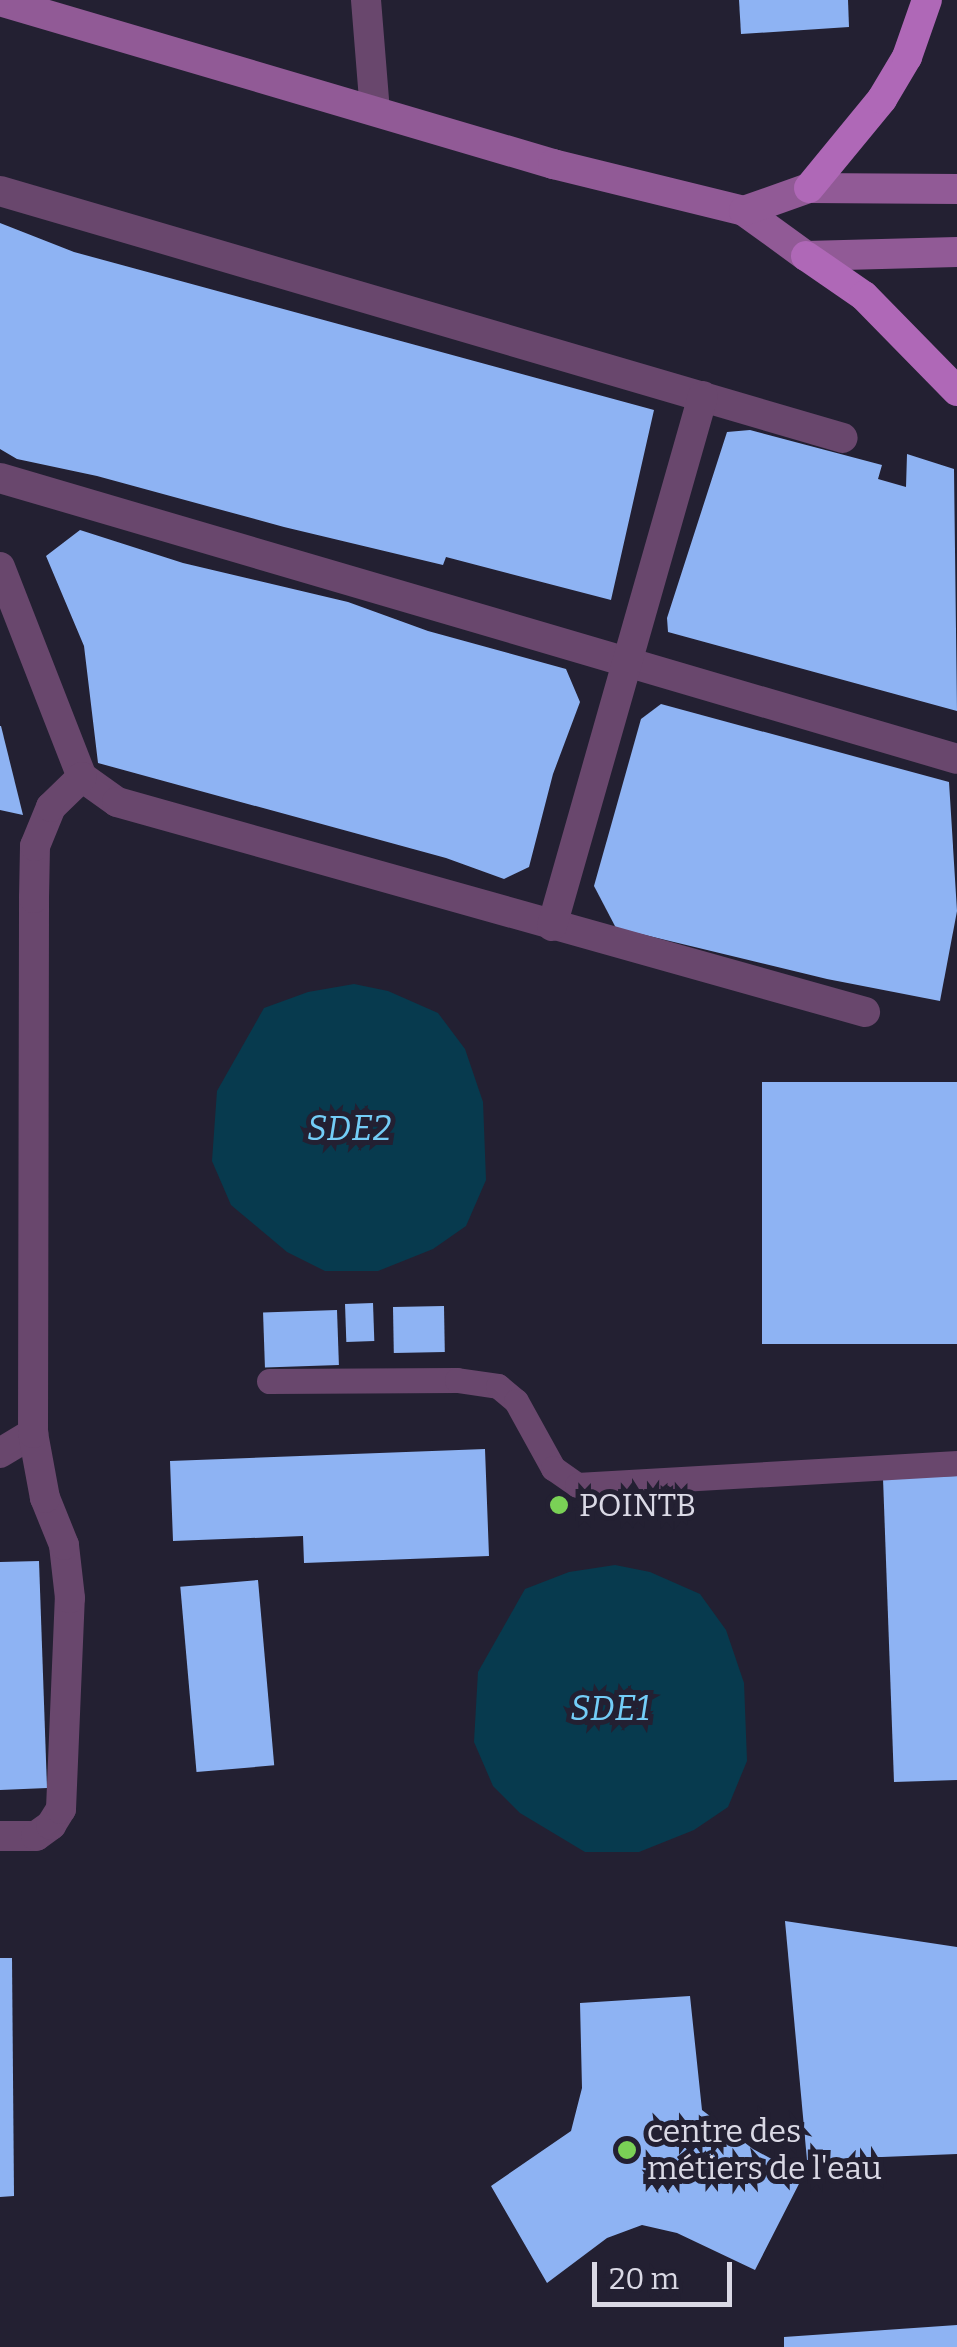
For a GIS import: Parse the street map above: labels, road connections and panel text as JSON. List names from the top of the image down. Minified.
{"water":["SDE2","SDE1"],"places":["POINTB","centre des métiers de l'eau"],"scale_bar":"20 m"}
